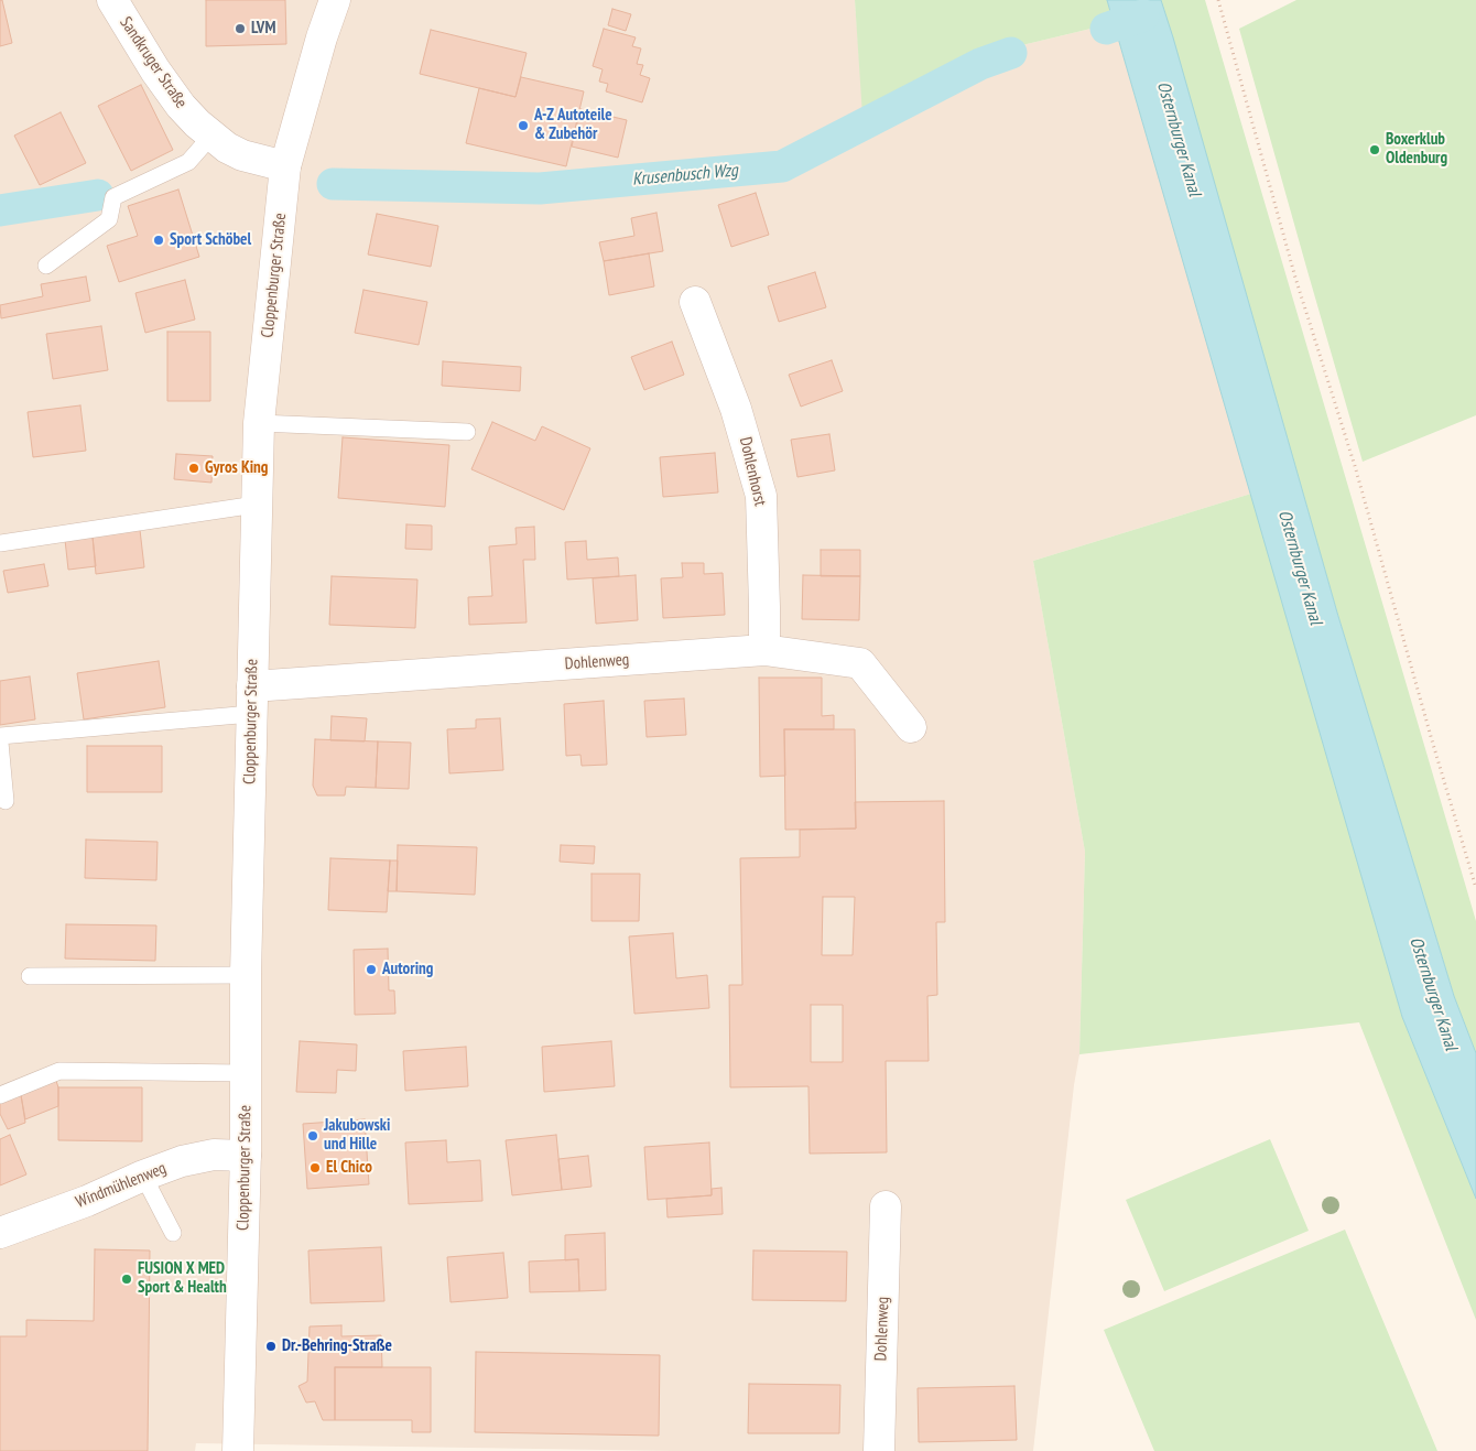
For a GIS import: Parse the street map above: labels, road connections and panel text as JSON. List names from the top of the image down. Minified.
{"streets":{"street":["Sandkruger Straße","Cloppenburger Straße","Dohlenhorst","Dohlenweg","Windmühlenweg"]},"crossings":[["Sandkruger Straße","Cloppenburger Straße"],["Cloppenburger Straße","Dohlenweg"],["Cloppenburger Straße","Windmühlenweg"],["Dohlenhorst","Dohlenweg"]],"water":["Osternburger Kanal","Krusenbusch Wzg"],"places":["LVM","A-Z Autoteile & Zubehör","Boxerklub Oldenburg","Sport Schöbel","Gyros King","Autoring","Jakubowski und Hille","El Chico","FUSION X MED Sport & Health","Dr.-Behring-Straße"]}
